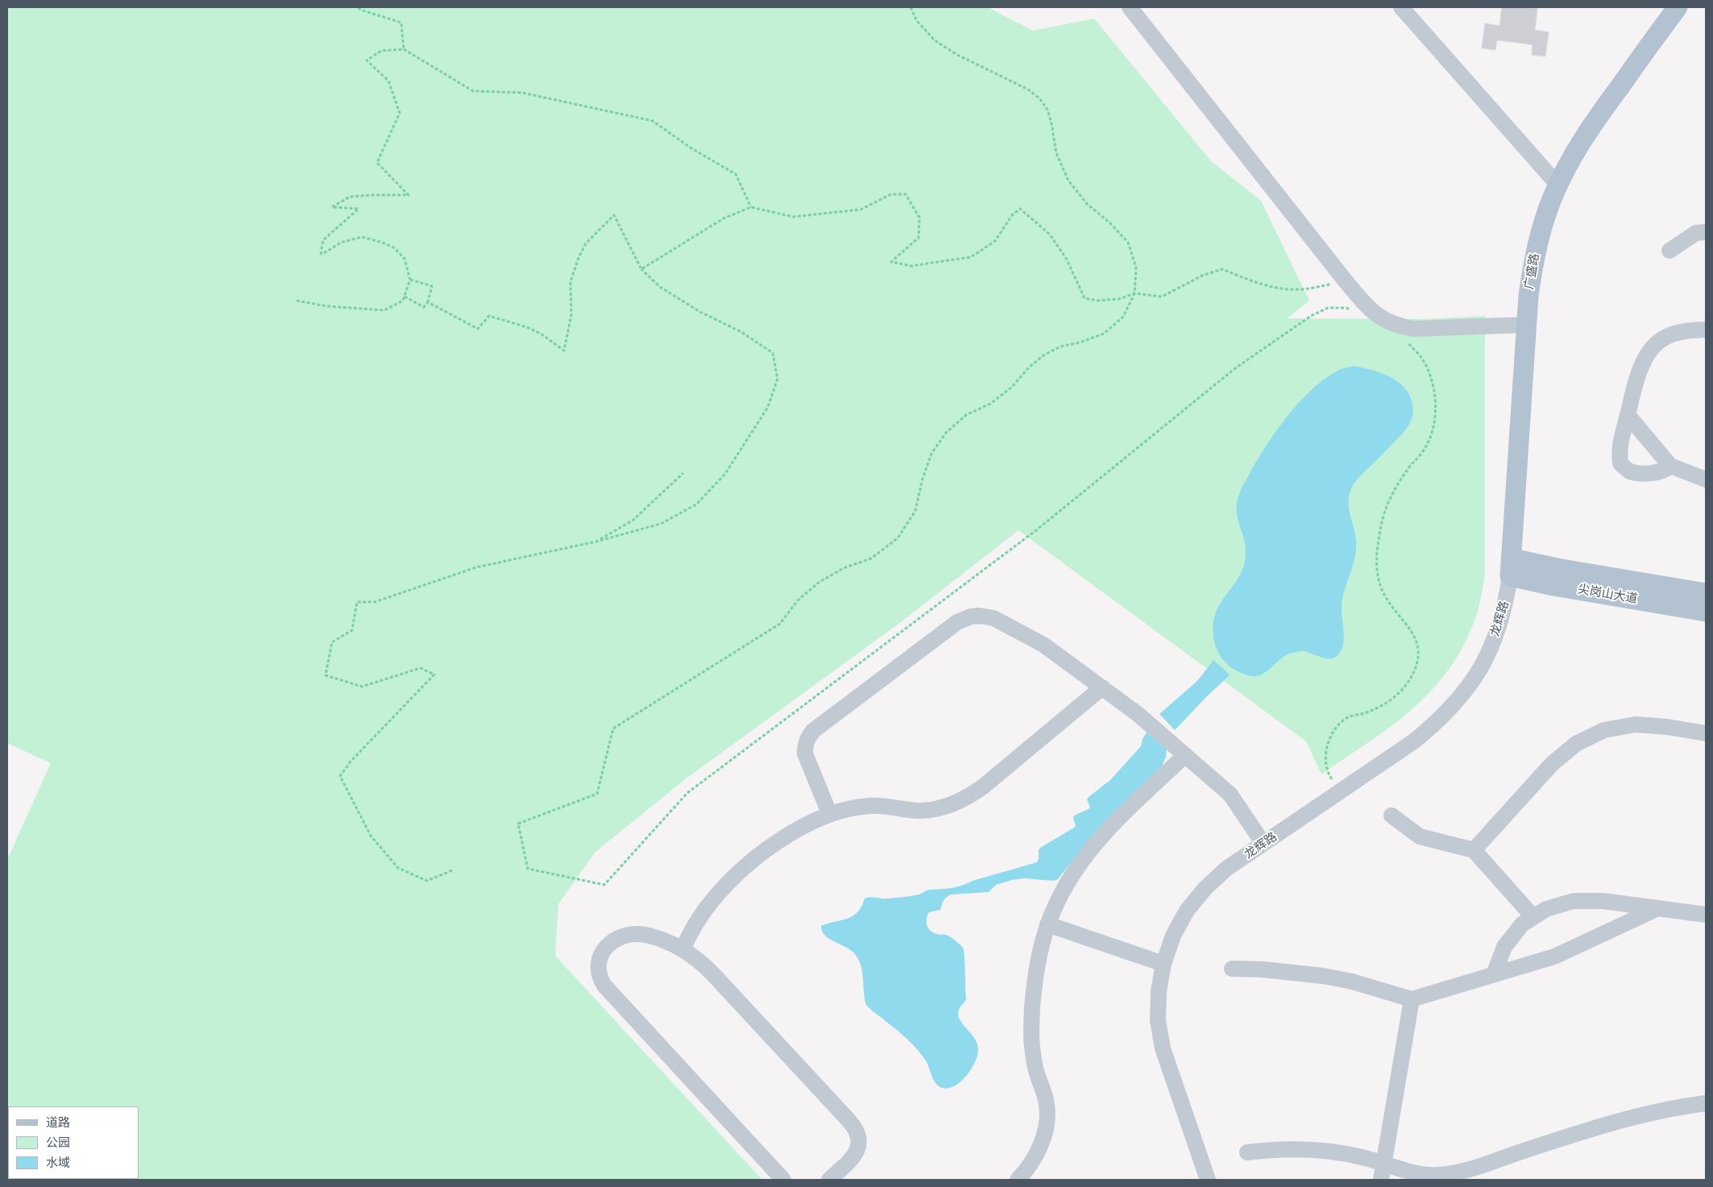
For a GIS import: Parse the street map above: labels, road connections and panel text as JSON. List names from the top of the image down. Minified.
{"streets":{"main road":["广盛路","尖岗山大道"],"street":["龙辉路"]},"crossings":[["广盛路","尖岗山大道"],["广盛路","龙辉路"],["尖岗山大道","龙辉路"]],"legend":["道路","公园","水域"]}
